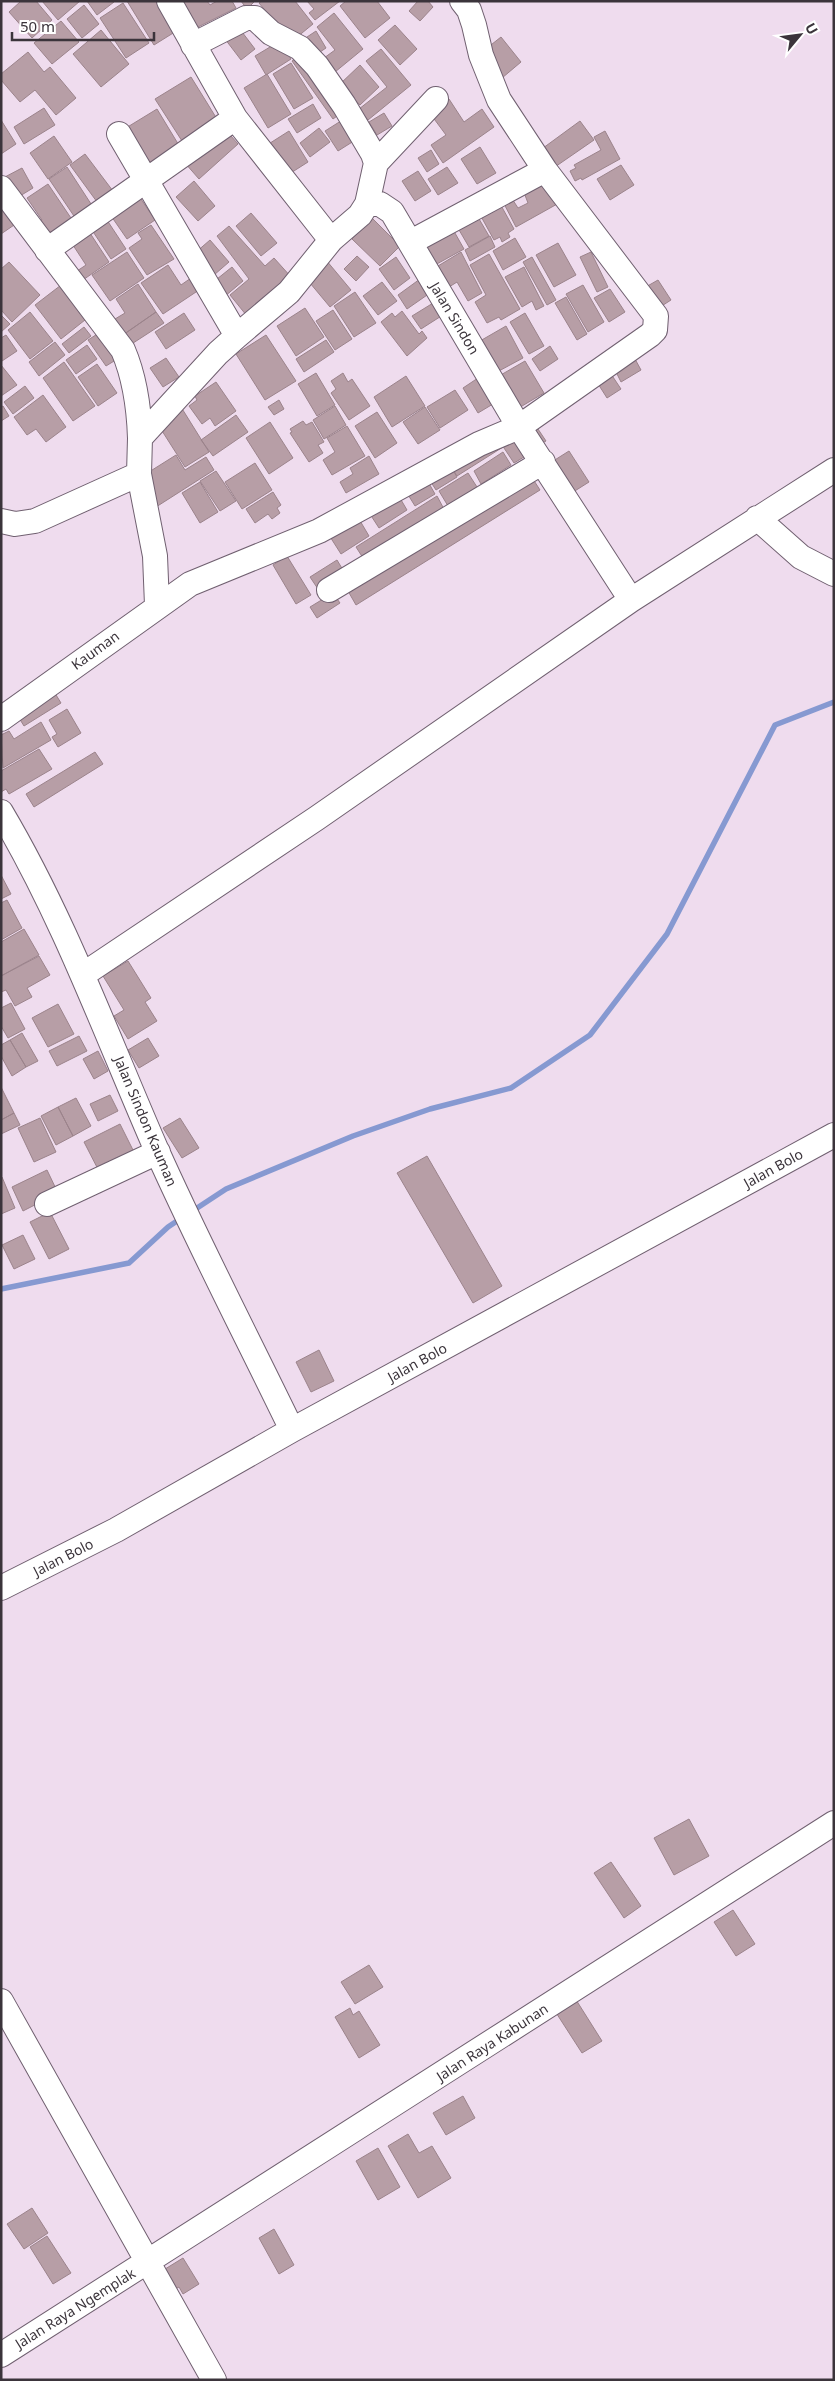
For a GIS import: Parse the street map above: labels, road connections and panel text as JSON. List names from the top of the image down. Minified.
{"streets":{"street":["Jalan Sindon","Kauman","Jalan Sindon Kauman","Jalan Bolo","Jalan Raya Kabunan","Jalan Raya Ngemplak"]},"crossings":[["Jalan Sindon Kauman","Jalan Bolo"],["Jalan Raya Kabunan","Jalan Raya Ngemplak"]],"scale_bar":"50 m","north":"top right"}
